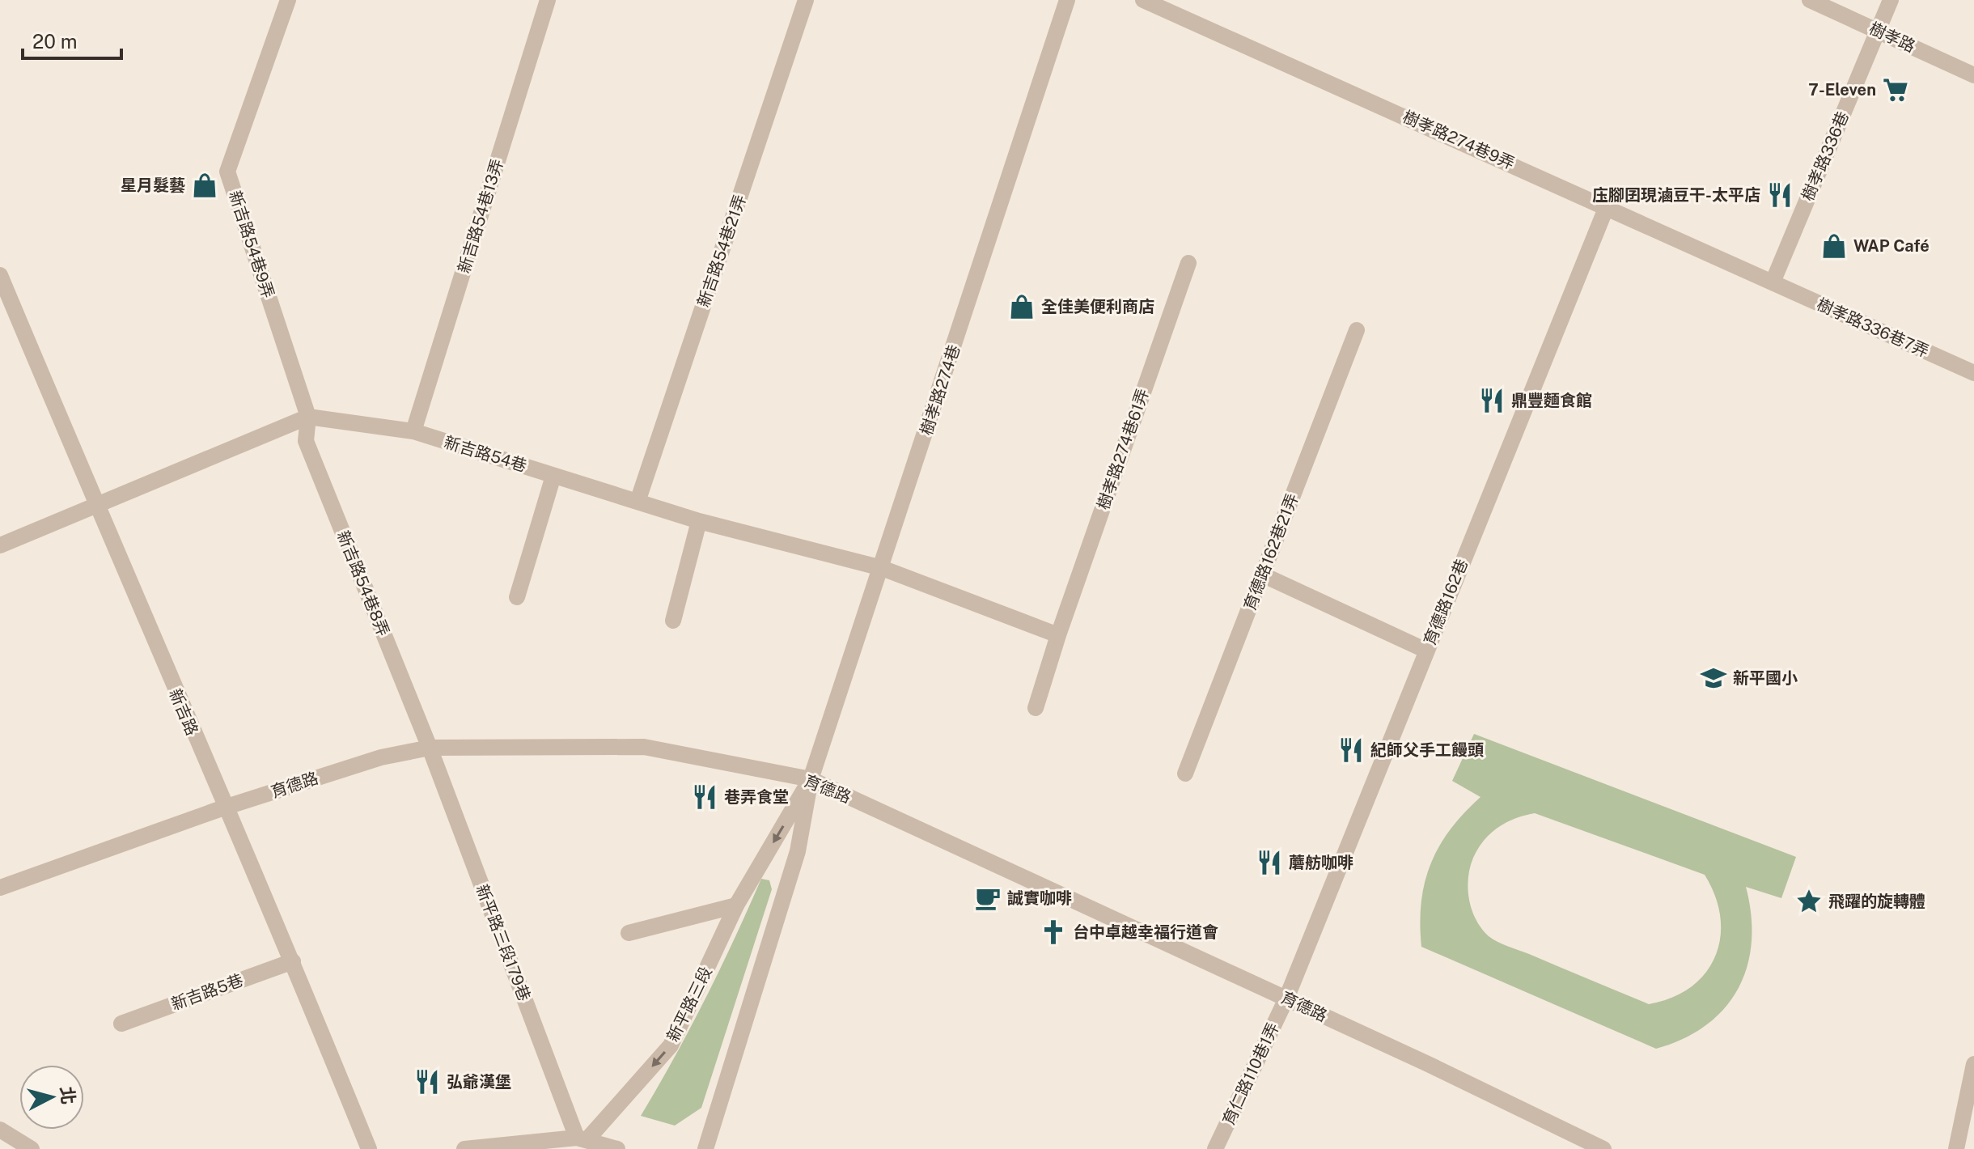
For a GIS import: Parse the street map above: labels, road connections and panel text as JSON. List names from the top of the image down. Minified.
{"streets":{"street":["樹孝路","樹孝路274巷9弄","樹孝路336巷","新吉路54巷13弄","新吉路54巷9弄","新吉路54巷21弄","樹孝路336巷7弄","樹孝路274巷","樹孝路274巷61弄","新吉路54巷","育德路162巷21弄","新吉路54巷8弄","育德路162巷","新吉路","育德路","新平路三段179巷","新吉路5巷","新平路三段","育仁路110巷1弄"]},"crossings":[["樹孝路","樹孝路336巷"],["樹孝路274巷9弄","樹孝路336巷"],["樹孝路274巷9弄","樹孝路336巷7弄"],["樹孝路274巷9弄","育德路162巷"],["樹孝路336巷","樹孝路336巷7弄"],["新吉路54巷13弄","新吉路54巷"],["新吉路54巷9弄","新吉路54巷"],["新吉路54巷9弄","新吉路54巷8弄"],["新吉路54巷21弄","新吉路54巷"],["樹孝路274巷","新吉路54巷"],["樹孝路274巷","育德路"],["樹孝路274巷","新平路三段"],["新吉路54巷","新吉路54巷8弄"],["新吉路54巷8弄","育德路"],["新吉路54巷8弄","新平路三段179巷"],["育德路162巷","育德路"],["育德路162巷","育仁路110巷1弄"],["新吉路","育德路"],["新吉路","新吉路5巷"],["育德路","新平路三段179巷"],["育德路","新平路三段"],["育德路","育仁路110巷1弄"],["新平路三段179巷","新平路三段"]],"places":{"supermarket":["7-Eleven"],"shop":["星月髮藝","WAP Café","全佳美便利商店"],"restaurant":["庒腳囝現滷豆干-太平店","鼎豐麵食館","紀師父手工饅頭","巷弄食堂","蘑舫咖啡","弘爺漢堡"],"school or university":["新平國小"],"cafe":["誠實咖啡"],"place":["飛躍的旋轉體"],"church":["台中卓越幸福行道會"]},"scale_bar":"20 m","north":"right"}
